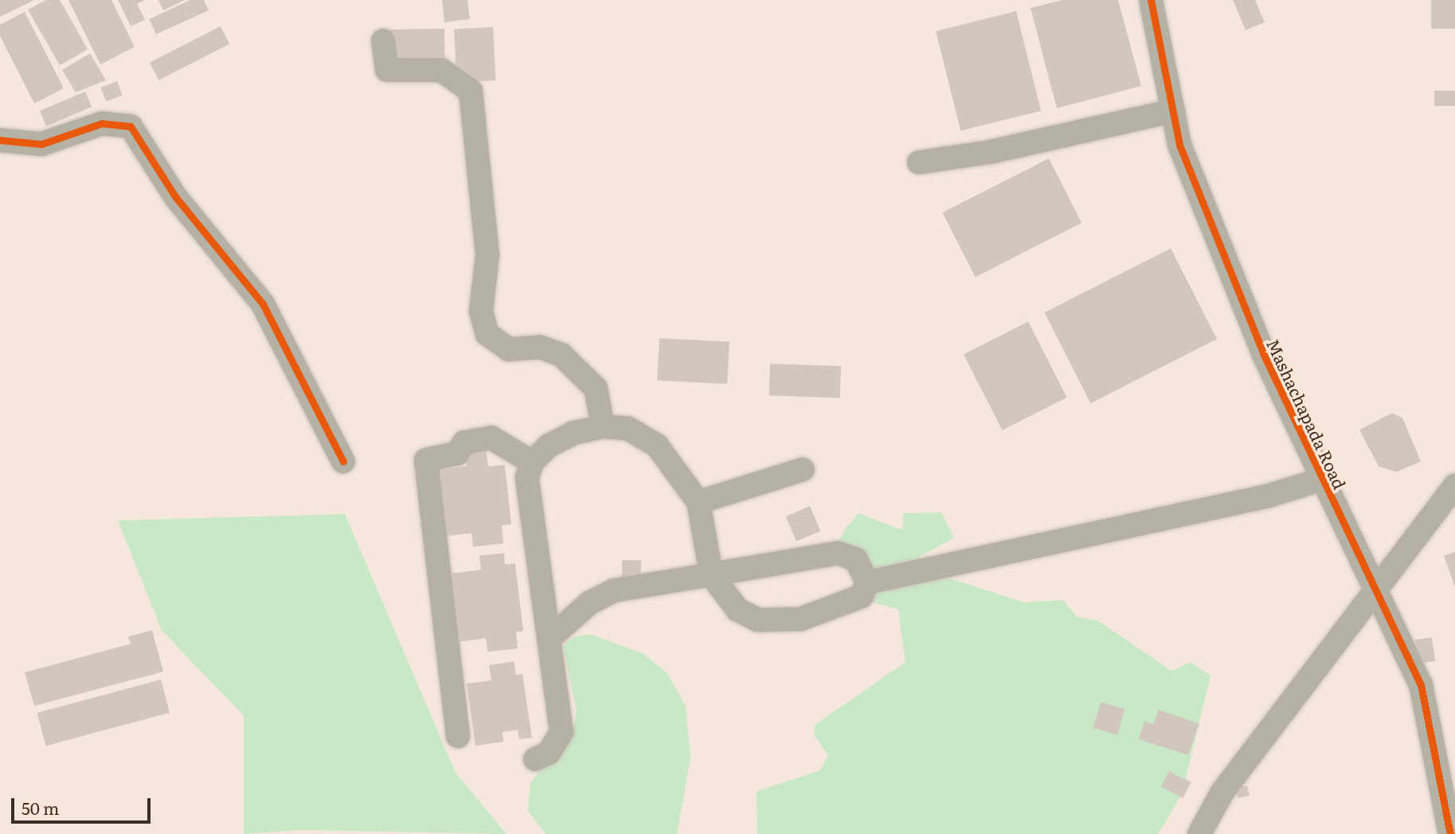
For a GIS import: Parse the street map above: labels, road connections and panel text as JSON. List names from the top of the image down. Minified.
{"streets":{"street":["Mashachapada Road"]},"scale_bar":"50 m"}
